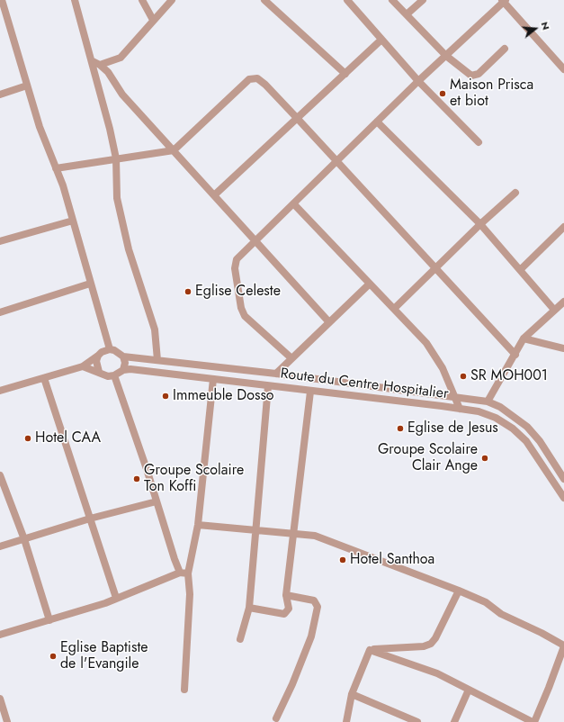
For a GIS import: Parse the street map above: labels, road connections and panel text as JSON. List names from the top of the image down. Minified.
{"streets":{"street":["Route du Centre Hospitalier"]},"places":["Maison Prisca et biot","Eglise Celeste","SR MOH001","Immeuble Dosso","Eglise de Jesus","Hotel CAA","Groupe Scolaire Clair Ange","Groupe Scolaire Ton Koffi","Hotel Santhoa","Eglise Baptiste de l'Evangile"],"north":"right"}
